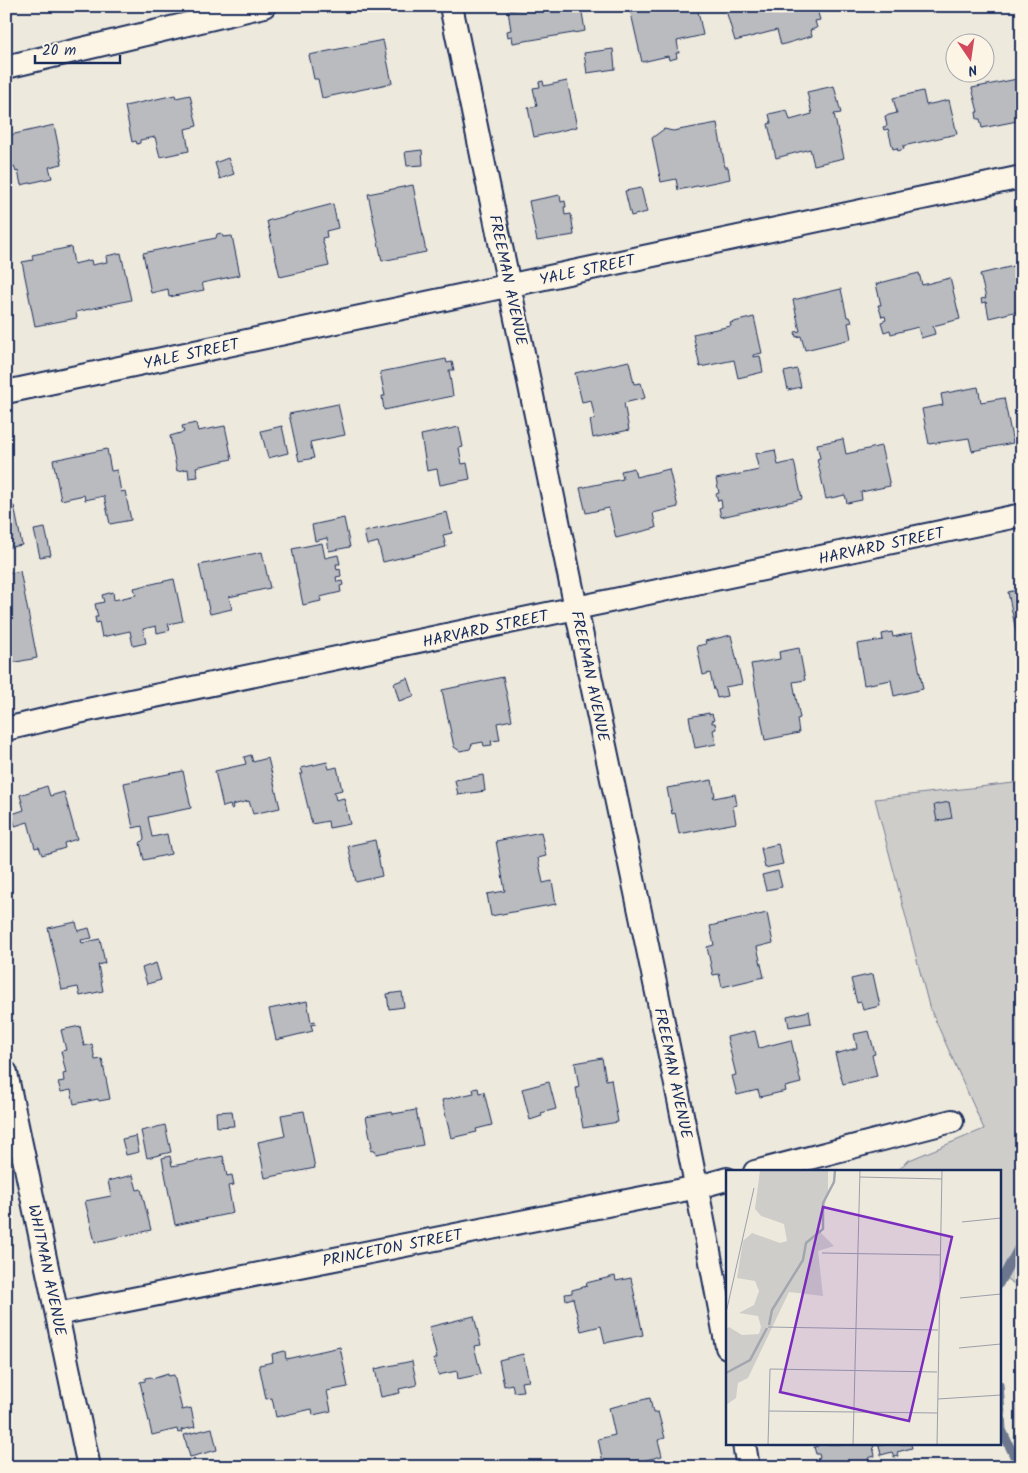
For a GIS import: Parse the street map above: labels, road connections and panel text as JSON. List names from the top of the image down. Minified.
{"streets":{"street":["YALE STREET","FREEMAN AVENUE","HARVARD STREET","PRINCETON STREET","WHITMAN AVENUE"]},"crossings":[["YALE STREET","FREEMAN AVENUE"],["FREEMAN AVENUE","HARVARD STREET"],["FREEMAN AVENUE","PRINCETON STREET"],["PRINCETON STREET","WHITMAN AVENUE"]],"scale_bar":"20 m","north":"bottom"}
